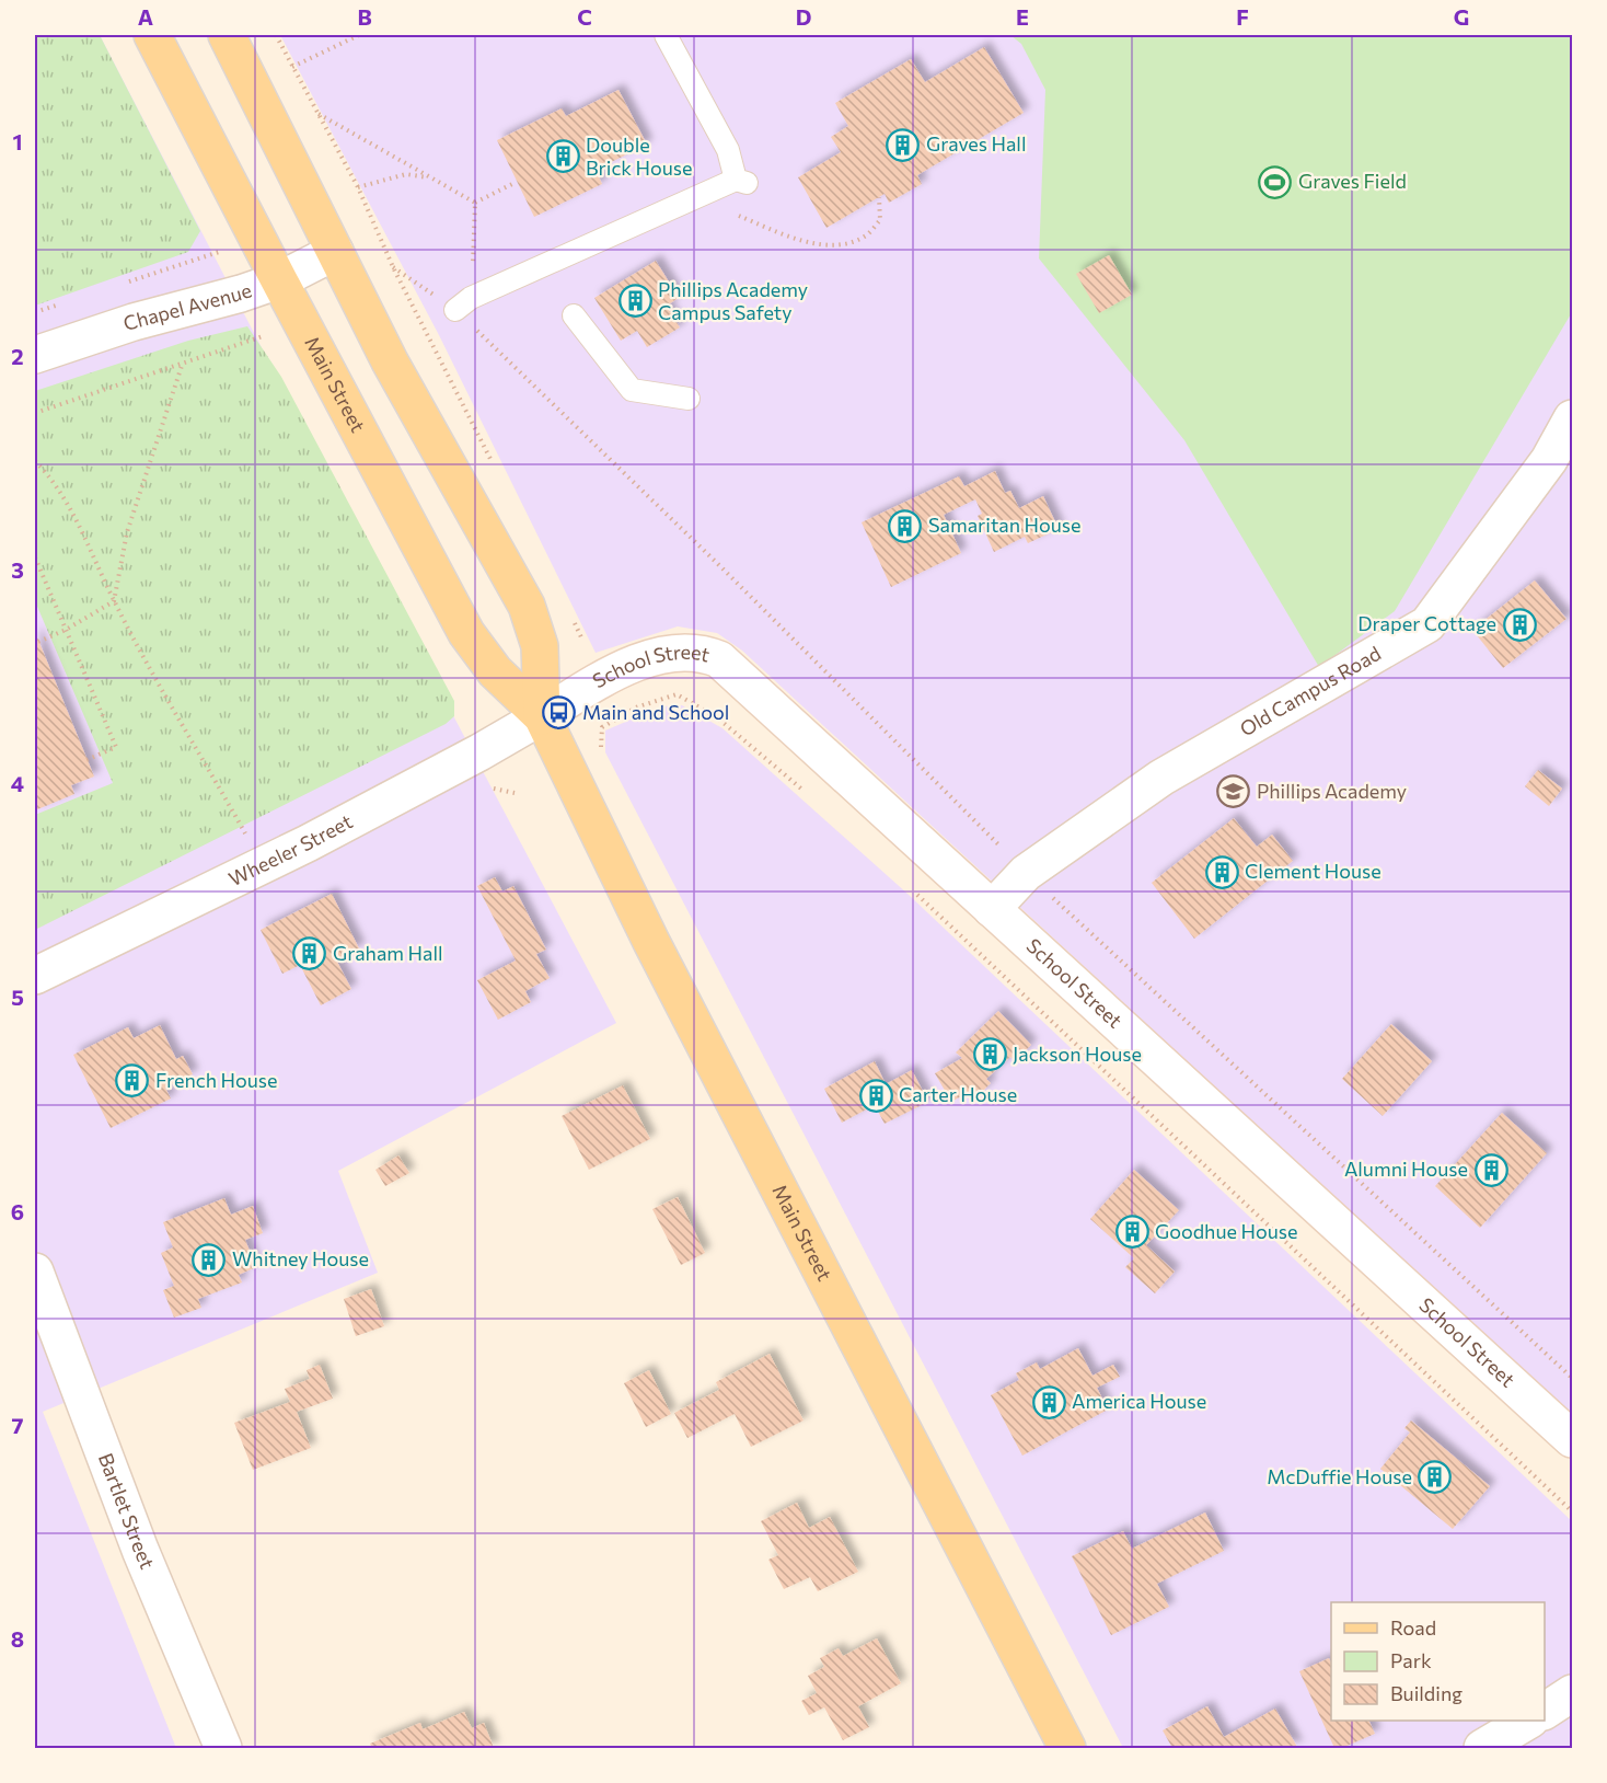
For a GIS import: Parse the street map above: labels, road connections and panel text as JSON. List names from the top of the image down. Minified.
{"streets":{"main road":["Main Street"],"street":["Chapel Avenue","School Street","Old Campus Road","Wheeler Street","Bartlet Street"]},"crossings":[["Chapel Avenue","Main Street"],["Main Street","School Street"],["Main Street","Wheeler Street"],["School Street","Old Campus Road"],["School Street","Wheeler Street"]],"places":{"building":["Graves Hall","Double Brick House","Phillips Academy Campus Safety","Samaritan House","Draper Cottage","Clement House","Graham Hall","Jackson House","French House","Carter House","Alumni House","Goodhue House","Whitney House","America House","McDuffie House"],"sports":["Graves Field"],"bus stop":["Main and School"],"school or university":["Phillips Academy"]},"legend":["Road","Park","Building"],"grid":{"columns":["A","B","C","D","E","F","G"],"rows":["1","2","3","4","5","6","7","8"]}}
